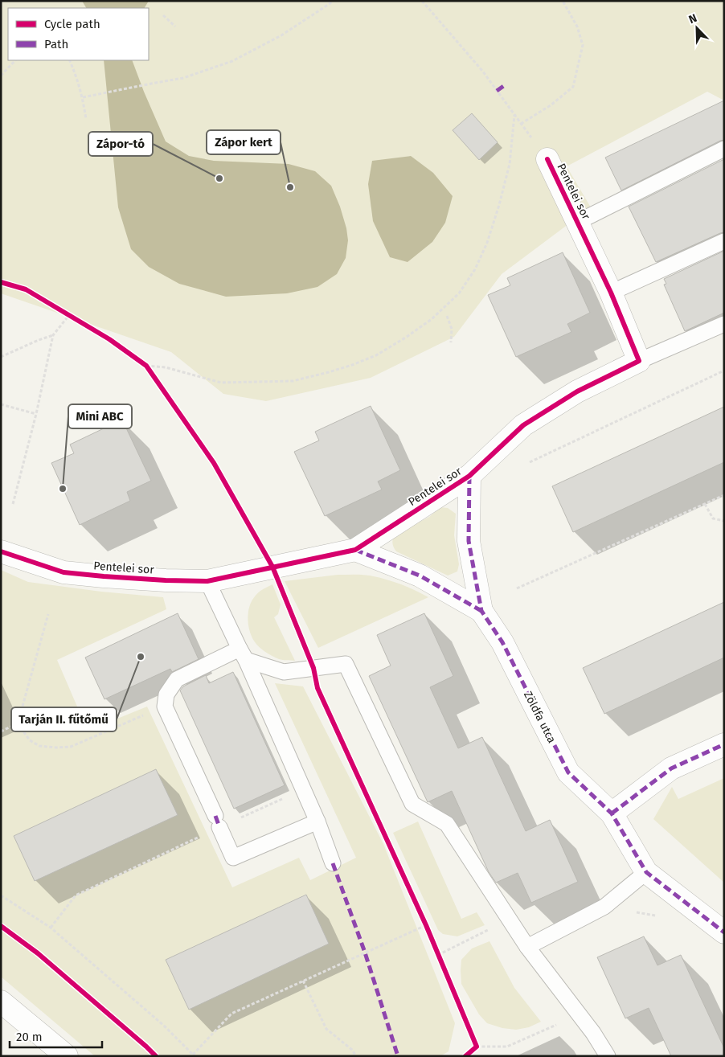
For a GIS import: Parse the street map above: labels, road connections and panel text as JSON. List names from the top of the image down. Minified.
{"streets":{"street":["Pentelei sor","Zöldfa utca"]},"crossings":[["Pentelei sor","Zöldfa utca"]],"places":["Zápor-tó","Zápor kert","Mini ABC","Tarján II. fűtőmű"],"legend":["Cycle path","Path"],"scale_bar":"20 m","north":"top left"}
